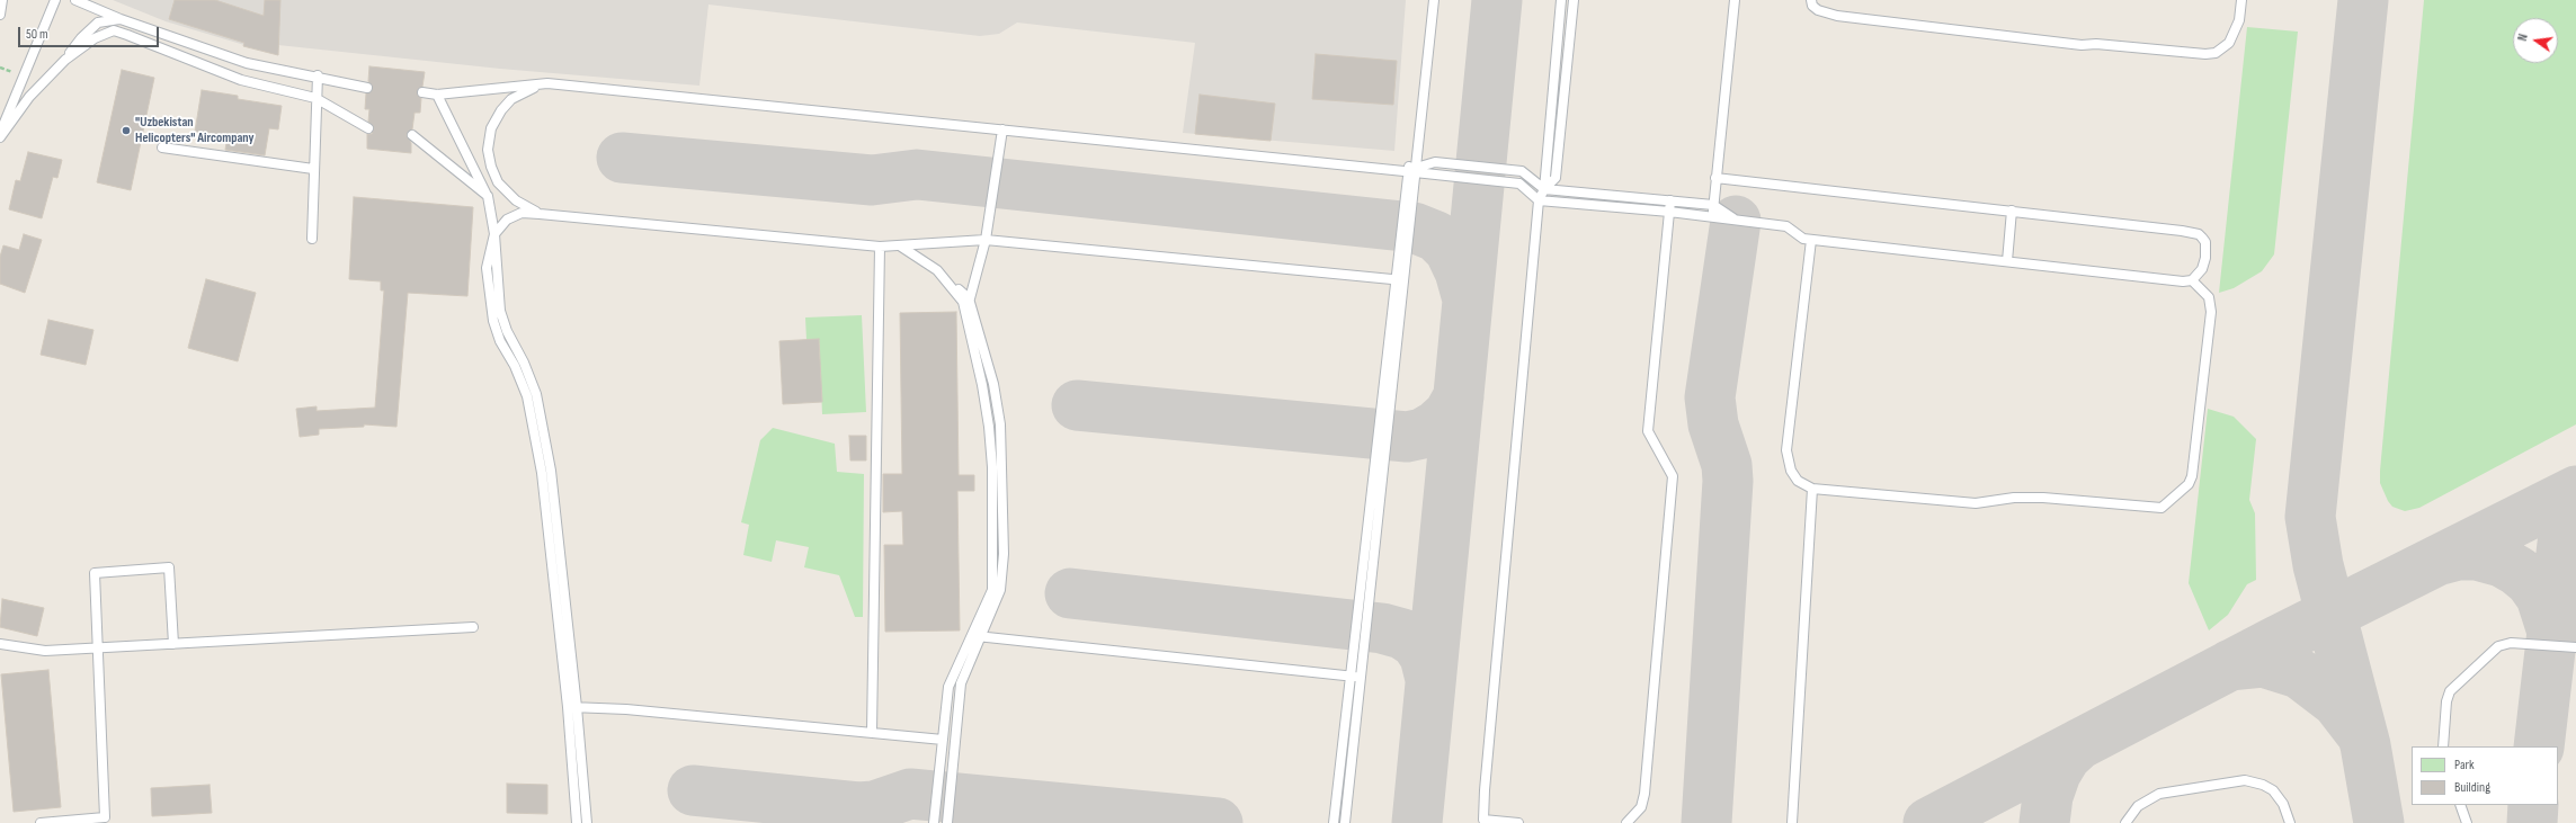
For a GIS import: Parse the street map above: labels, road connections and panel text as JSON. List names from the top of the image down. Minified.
{"places":["\"Uzbekistan Helicopters\" Aircompany"],"legend":["Park","Building"],"scale_bar":"50 m","north":"left"}
